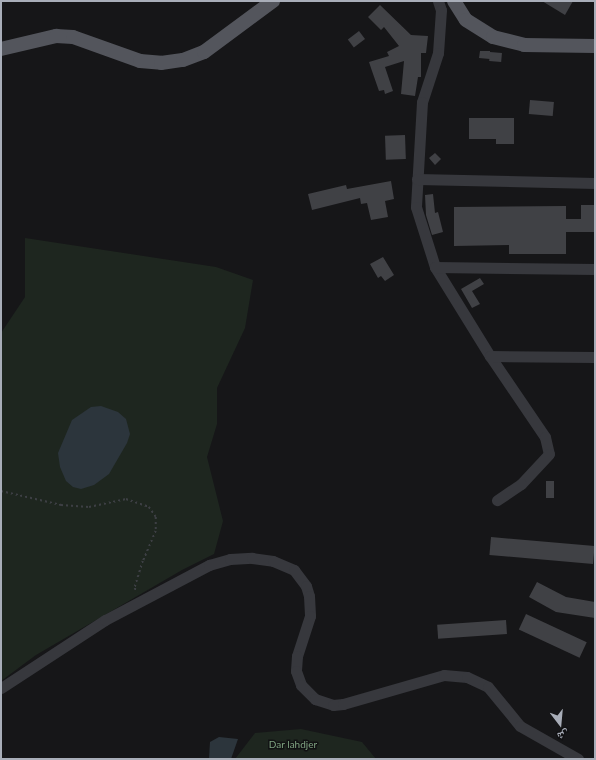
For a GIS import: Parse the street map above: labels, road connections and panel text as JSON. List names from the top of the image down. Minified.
{"parks":["Dar lahdjer"],"north":"bottom"}
